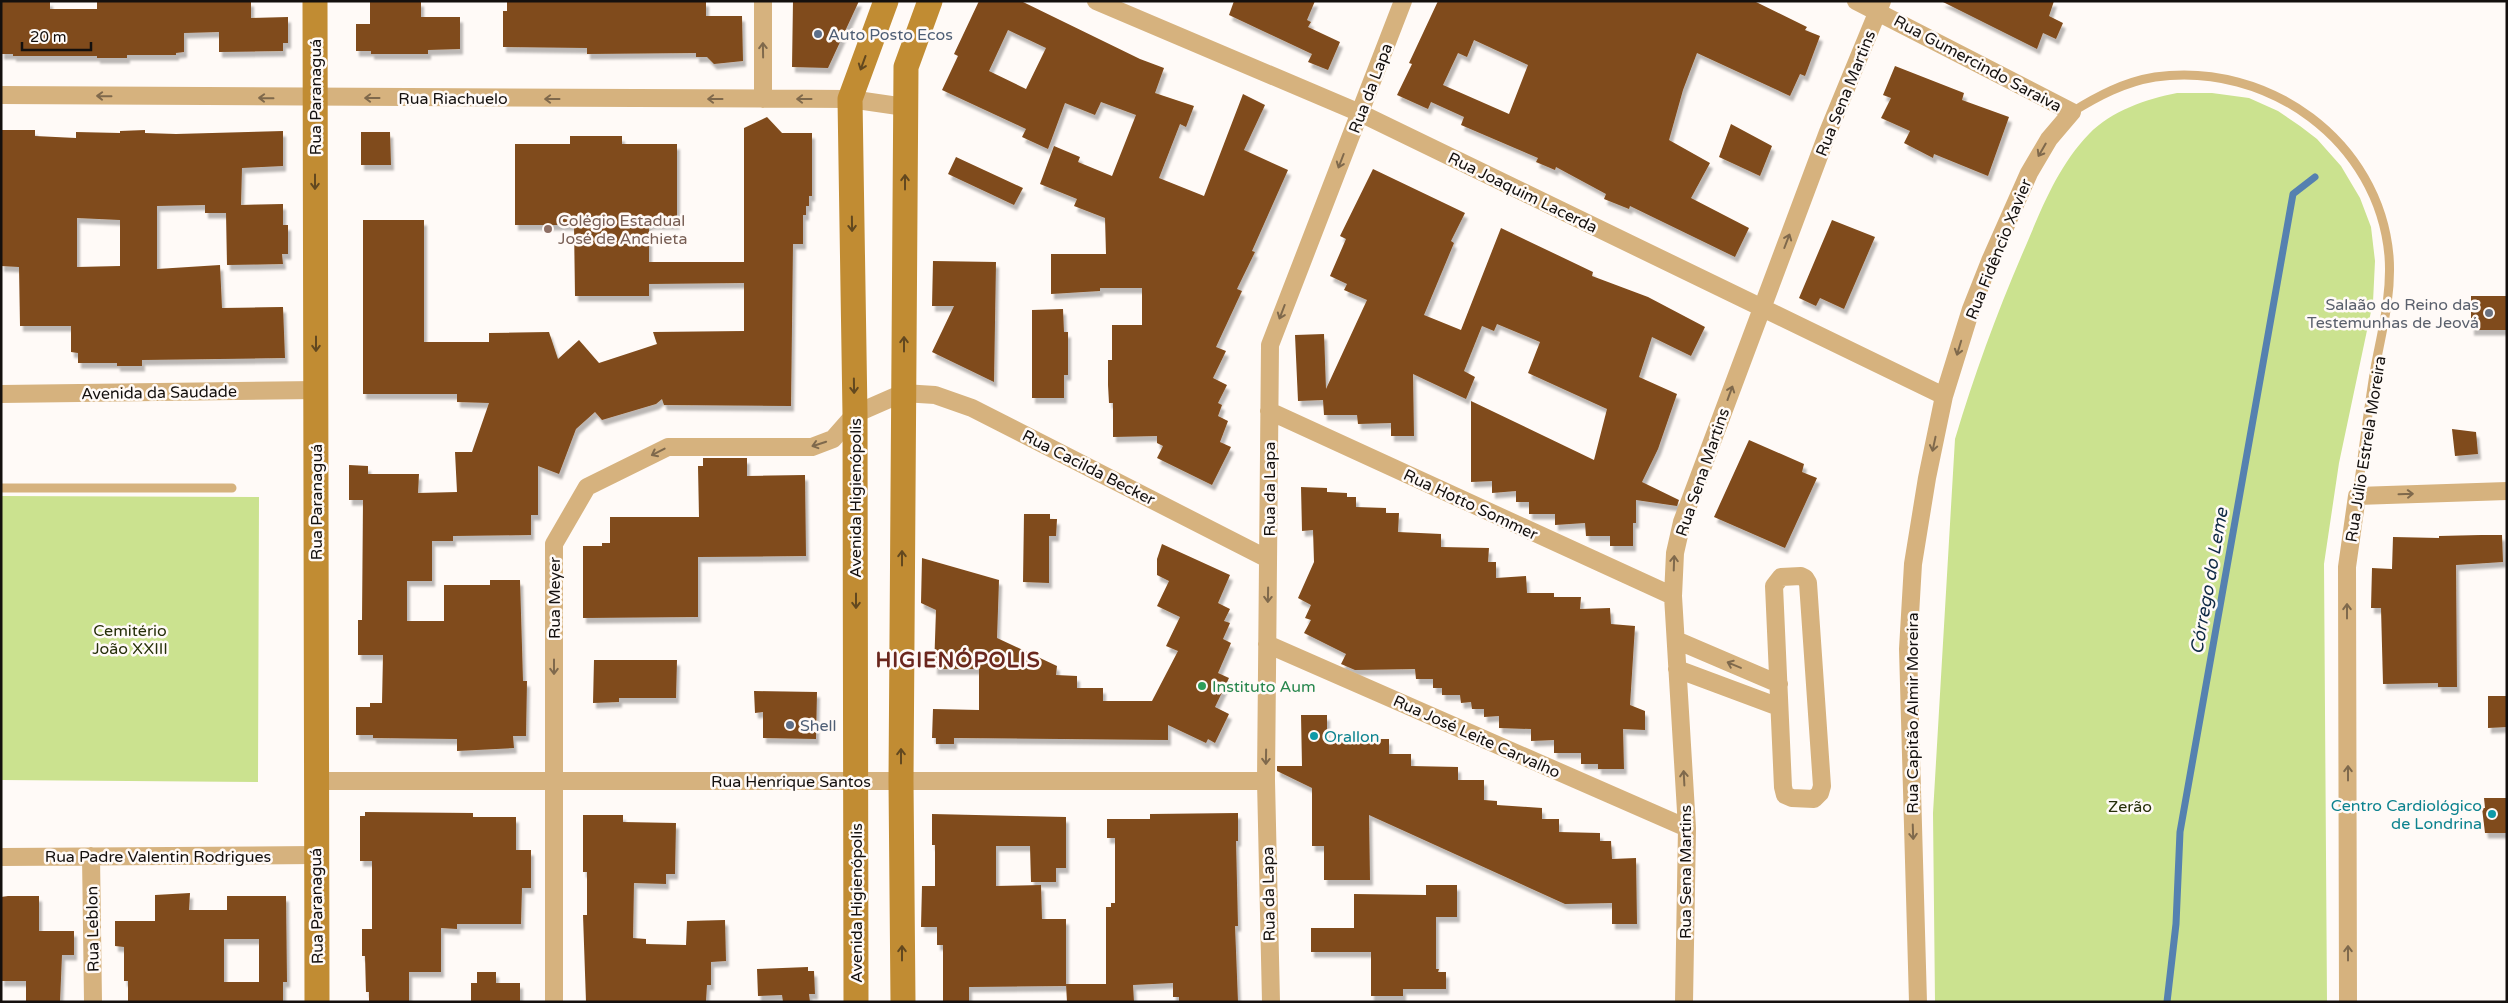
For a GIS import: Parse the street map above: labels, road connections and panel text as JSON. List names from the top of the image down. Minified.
{"streets":{"main road":["Rua Paranaguá","Avenida Higienópolis"],"street":["Rua Gumercindo Saraiva","Rua da Lapa","Rua Sena Martins","Rua Riachuelo","Rua Joaquim Lacerda","Rua Fidêncio Xavier","Avenida da Saudade","Rua Júlio Estrela Moreira","Rua Cacilda Becker","Rua Hotto Sommer","Rua Meyer","Rua Capitão Almir Moreira","Rua José Leite Carvalho","Rua Henrique Santos","Rua Padre Valentin Rodrigues","Rua Leblon"]},"crossings":[["Rua Gumercindo Saraiva","Rua Sena Martins"],["Rua Gumercindo Saraiva","Rua Fidêncio Xavier"],["Rua Gumercindo Saraiva","Rua Júlio Estrela Moreira"],["Rua da Lapa","Rua Joaquim Lacerda"],["Rua da Lapa","Rua Cacilda Becker"],["Rua da Lapa","Rua Hotto Sommer"],["Rua da Lapa","Rua José Leite Carvalho"],["Rua da Lapa","Rua Henrique Santos"],["Rua Sena Martins","Rua Joaquim Lacerda"],["Rua Sena Martins","Rua Hotto Sommer"],["Rua Sena Martins","Rua José Leite Carvalho"],["Rua Paranaguá","Rua Riachuelo"],["Rua Paranaguá","Avenida da Saudade"],["Rua Paranaguá","Rua Henrique Santos"],["Rua Paranaguá","Rua Padre Valentin Rodrigues"],["Rua Riachuelo","Avenida Higienópolis"],["Rua Joaquim Lacerda","Rua Fidêncio Xavier"],["Rua Joaquim Lacerda","Rua Capitão Almir Moreira"],["Rua Fidêncio Xavier","Rua Júlio Estrela Moreira"],["Rua Fidêncio Xavier","Rua Capitão Almir Moreira"],["Rua Cacilda Becker","Rua Meyer"],["Avenida Higienópolis","Rua Meyer"],["Avenida Higienópolis","Rua Henrique Santos"],["Rua Meyer","Rua Henrique Santos"],["Rua Padre Valentin Rodrigues","Rua Leblon"]],"one_way":["Rua da Lapa","Rua Sena Martins","Rua Riachuelo","Rua Fidêncio Xavier","Rua Júlio Estrela Moreira","Rua Meyer","Rua Capitão Almir Moreira"],"districts":["HIGIENÓPOLIS"],"water":["Córrego do Leme"],"parks":["Cemitério João XXIII","Zerão"],"places":["Auto Posto Ecos","Colégio Estadual José de Anchieta","Salaão do Reino das Testemunhas de Jeová","Instituto Aum","Shell","Orallon","Centro Cardiológico de Londrina"],"scale_bar":"20 m"}
